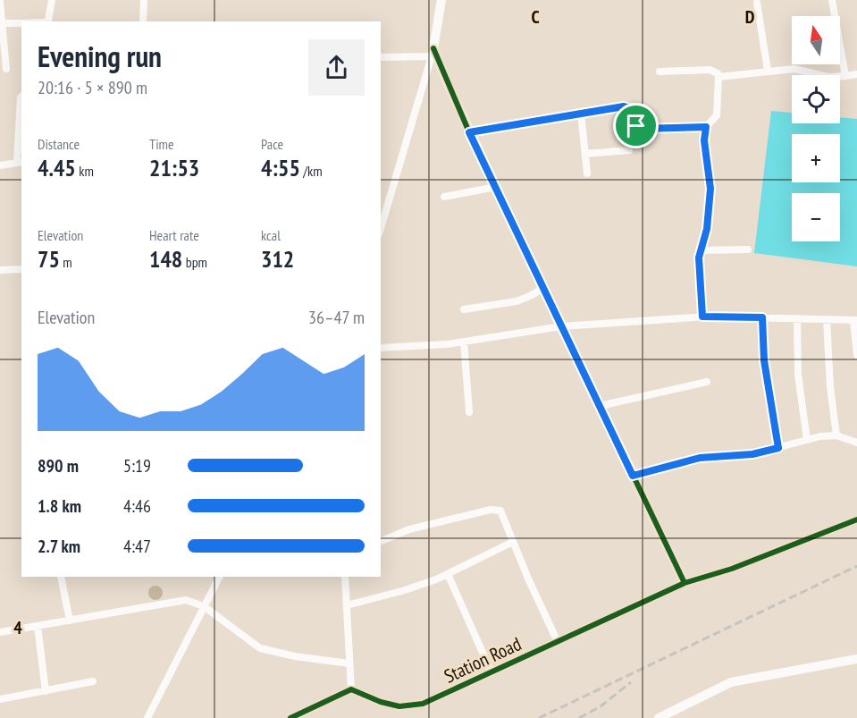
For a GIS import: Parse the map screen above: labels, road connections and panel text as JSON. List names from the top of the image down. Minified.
{"streets":{"street":["Station Road"]},"north":"top","page":{"map_buttons":["+","−"],"heading":["Evening run","20:16 · 5 × 890 m"],"stats":[["Distance","4.45 km"],["Time","21:53"],["Pace","4:55 /km"],["Elevation","75 m"],["Heart rate","148 bpm"],["kcal","312"]],"chart":["Elevation","36–47 m"],"list":[{"name":"890 m","note":"5:19"},{"name":"1.8 km","note":"4:46"},{"name":"2.7 km","note":"4:47"}]},"grid":{"columns":["C","D"],"rows":["4"]}}
